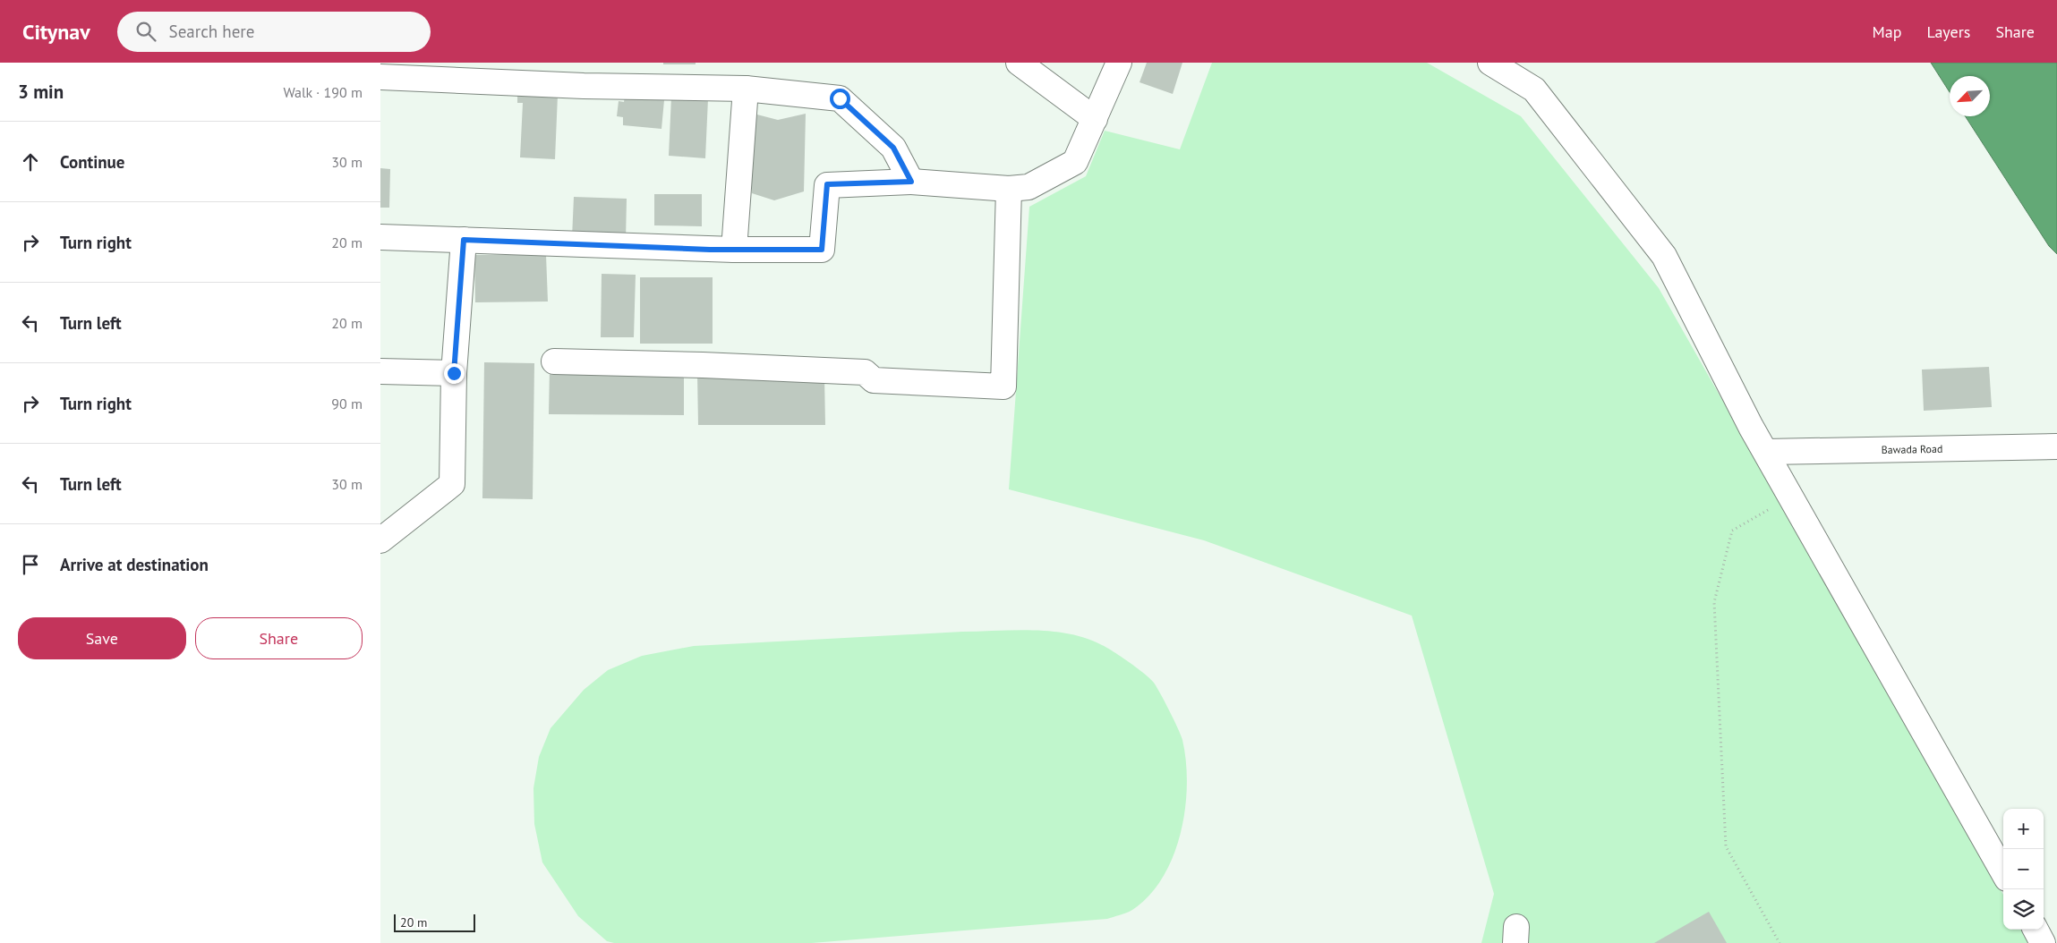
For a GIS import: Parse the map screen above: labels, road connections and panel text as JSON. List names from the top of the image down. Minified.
{"streets":{"street":["Bawada Road"]},"scale_bar":"20 m","north":"bottom left","page":{"header":"Citynav","search":"Search here","nav":["Map","Layers","Share"],"heading":["3 min","Walk · 190 m"],"list":[["Continue","30 m"],["Turn right","20 m"],["Turn left","20 m"],["Turn right","90 m"],["Turn left","30 m"],"Arrive at destination"],"buttons":["Save","Share"],"map_buttons":["+","−"],"scale":"20 m"}}
